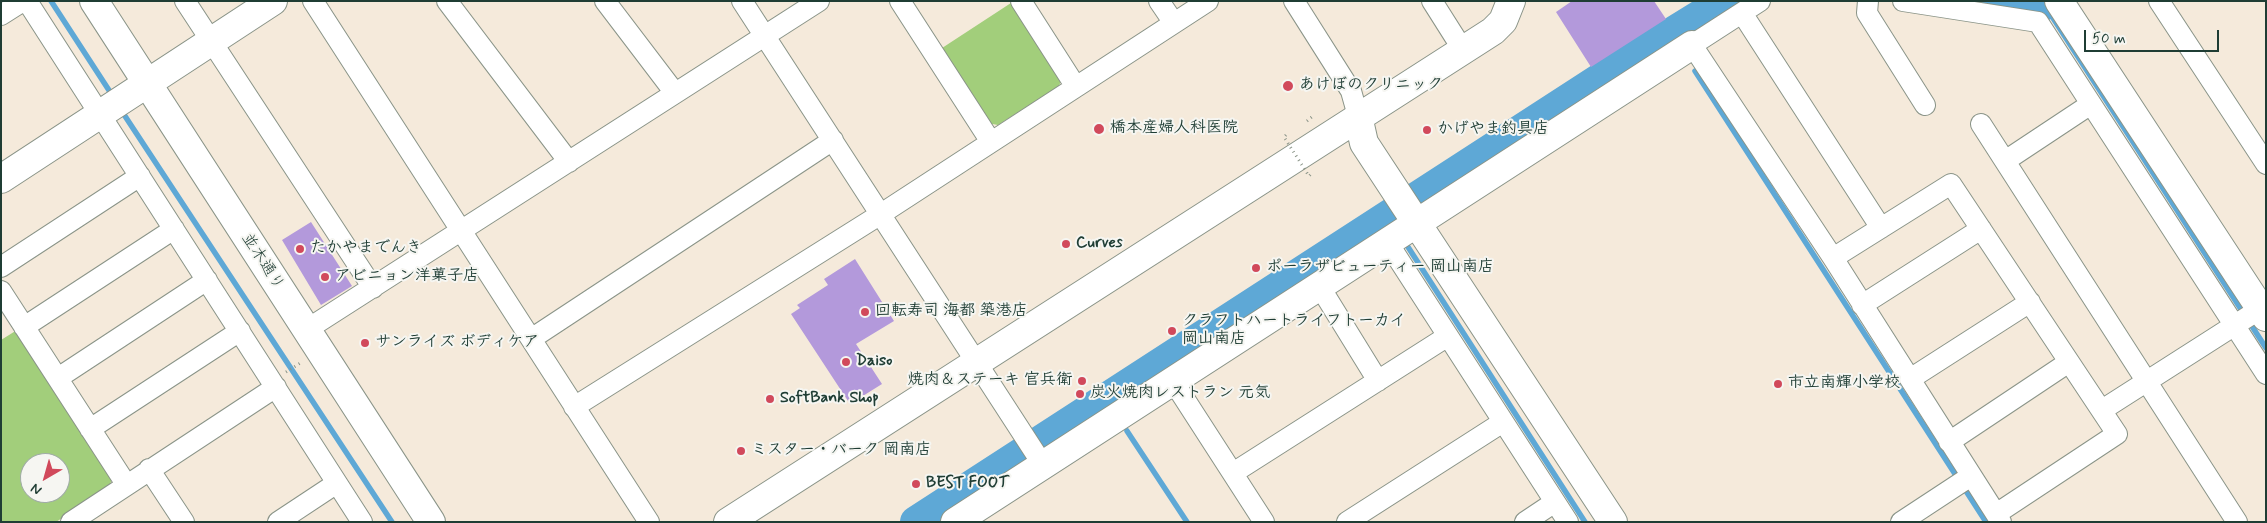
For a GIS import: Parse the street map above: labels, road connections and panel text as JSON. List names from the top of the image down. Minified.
{"streets":{"street":["並木通り"]},"places":["あけぼのクリニック","橋本産婦人科医院","かげやま釣具店","Curves","たかやまでんき","ポーラザビューティー 岡山南店","アビニョン洋菓子店","回転寿司 海都 築港店","クラフトハートライフトーカイ 岡山南店","サンライズ ボディケア","Daiso","焼肉＆ステーキ 官兵衛","市立南輝小学校","炭火焼肉レストラン 元気","SoftBank Shop","ミスター・バーク 岡南店","BEST FOOT"],"scale_bar":"50 m","north":"bottom left"}
